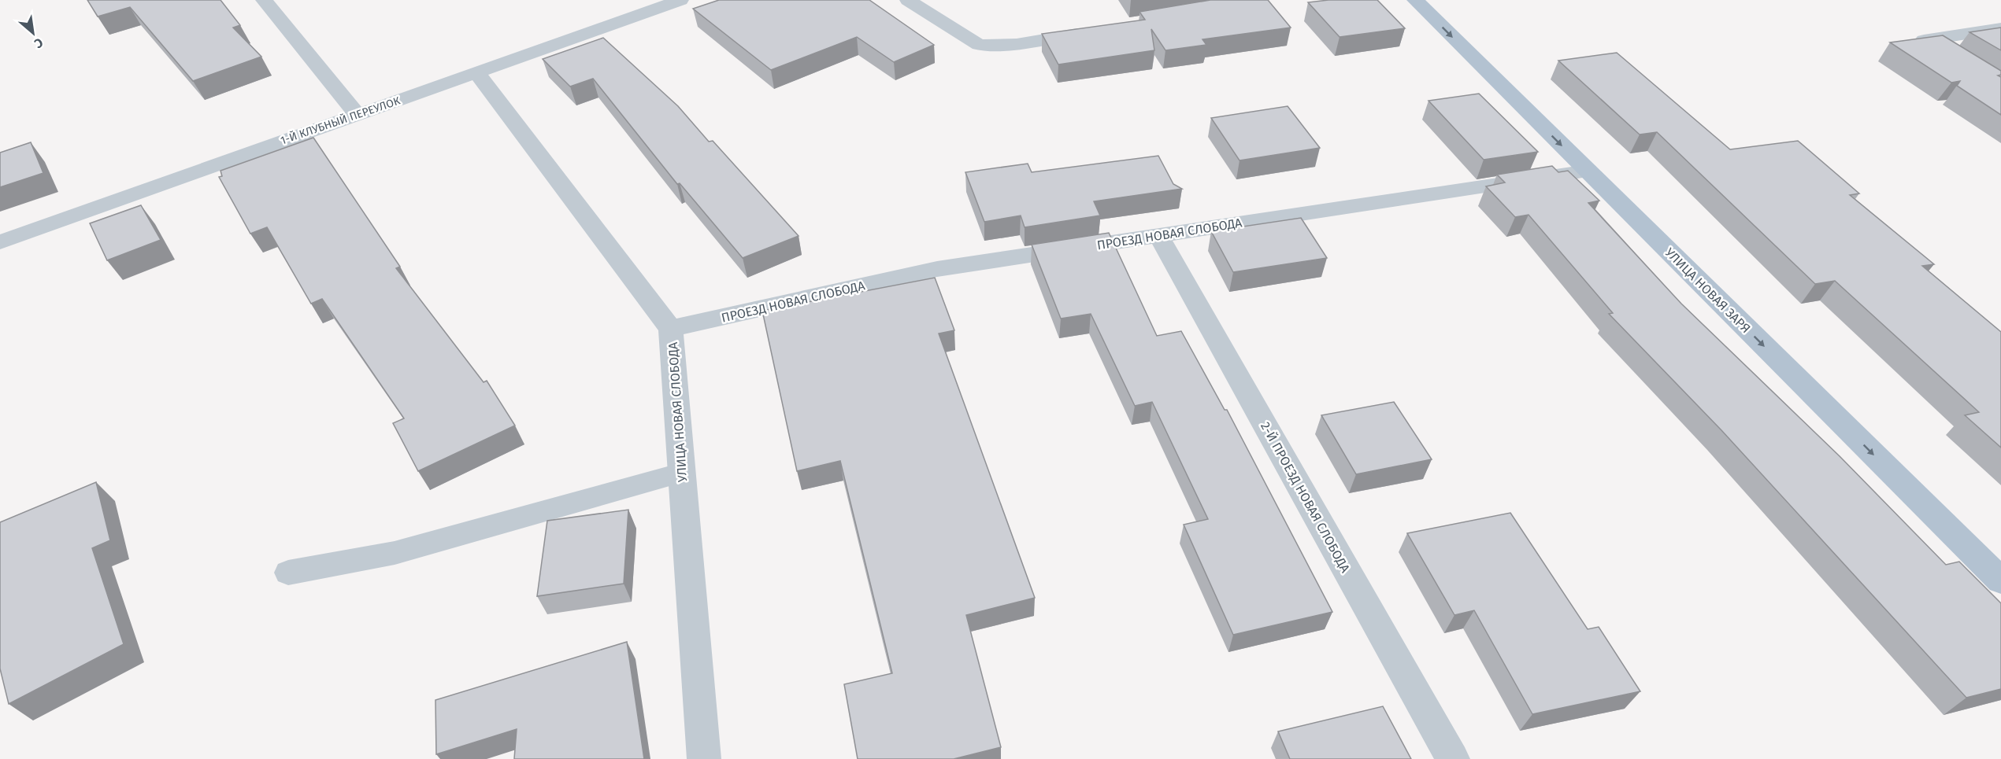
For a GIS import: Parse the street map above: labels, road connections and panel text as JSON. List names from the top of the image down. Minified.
{"streets":{"main road":["УЛИЦА НОВАЯ ЗАРЯ"],"street":["1-Й КЛУБНЫЙ ПЕРЕУЛОК","ПРОЕЗД НОВАЯ СЛОБОДА","УЛИЦА НОВАЯ СЛОБОДА","2-Й ПРОЕЗД НОВАЯ СЛОБОДА"]},"crossings":[["1-Й КЛУБНЫЙ ПЕРЕУЛОК","УЛИЦА НОВАЯ СЛОБОДА"],["ПРОЕЗД НОВАЯ СЛОБОДА","УЛИЦА НОВАЯ ЗАРЯ"],["ПРОЕЗД НОВАЯ СЛОБОДА","УЛИЦА НОВАЯ СЛОБОДА"],["ПРОЕЗД НОВАЯ СЛОБОДА","2-Й ПРОЕЗД НОВАЯ СЛОБОДА"]],"one_way":["УЛИЦА НОВАЯ ЗАРЯ"],"north":"bottom right"}
